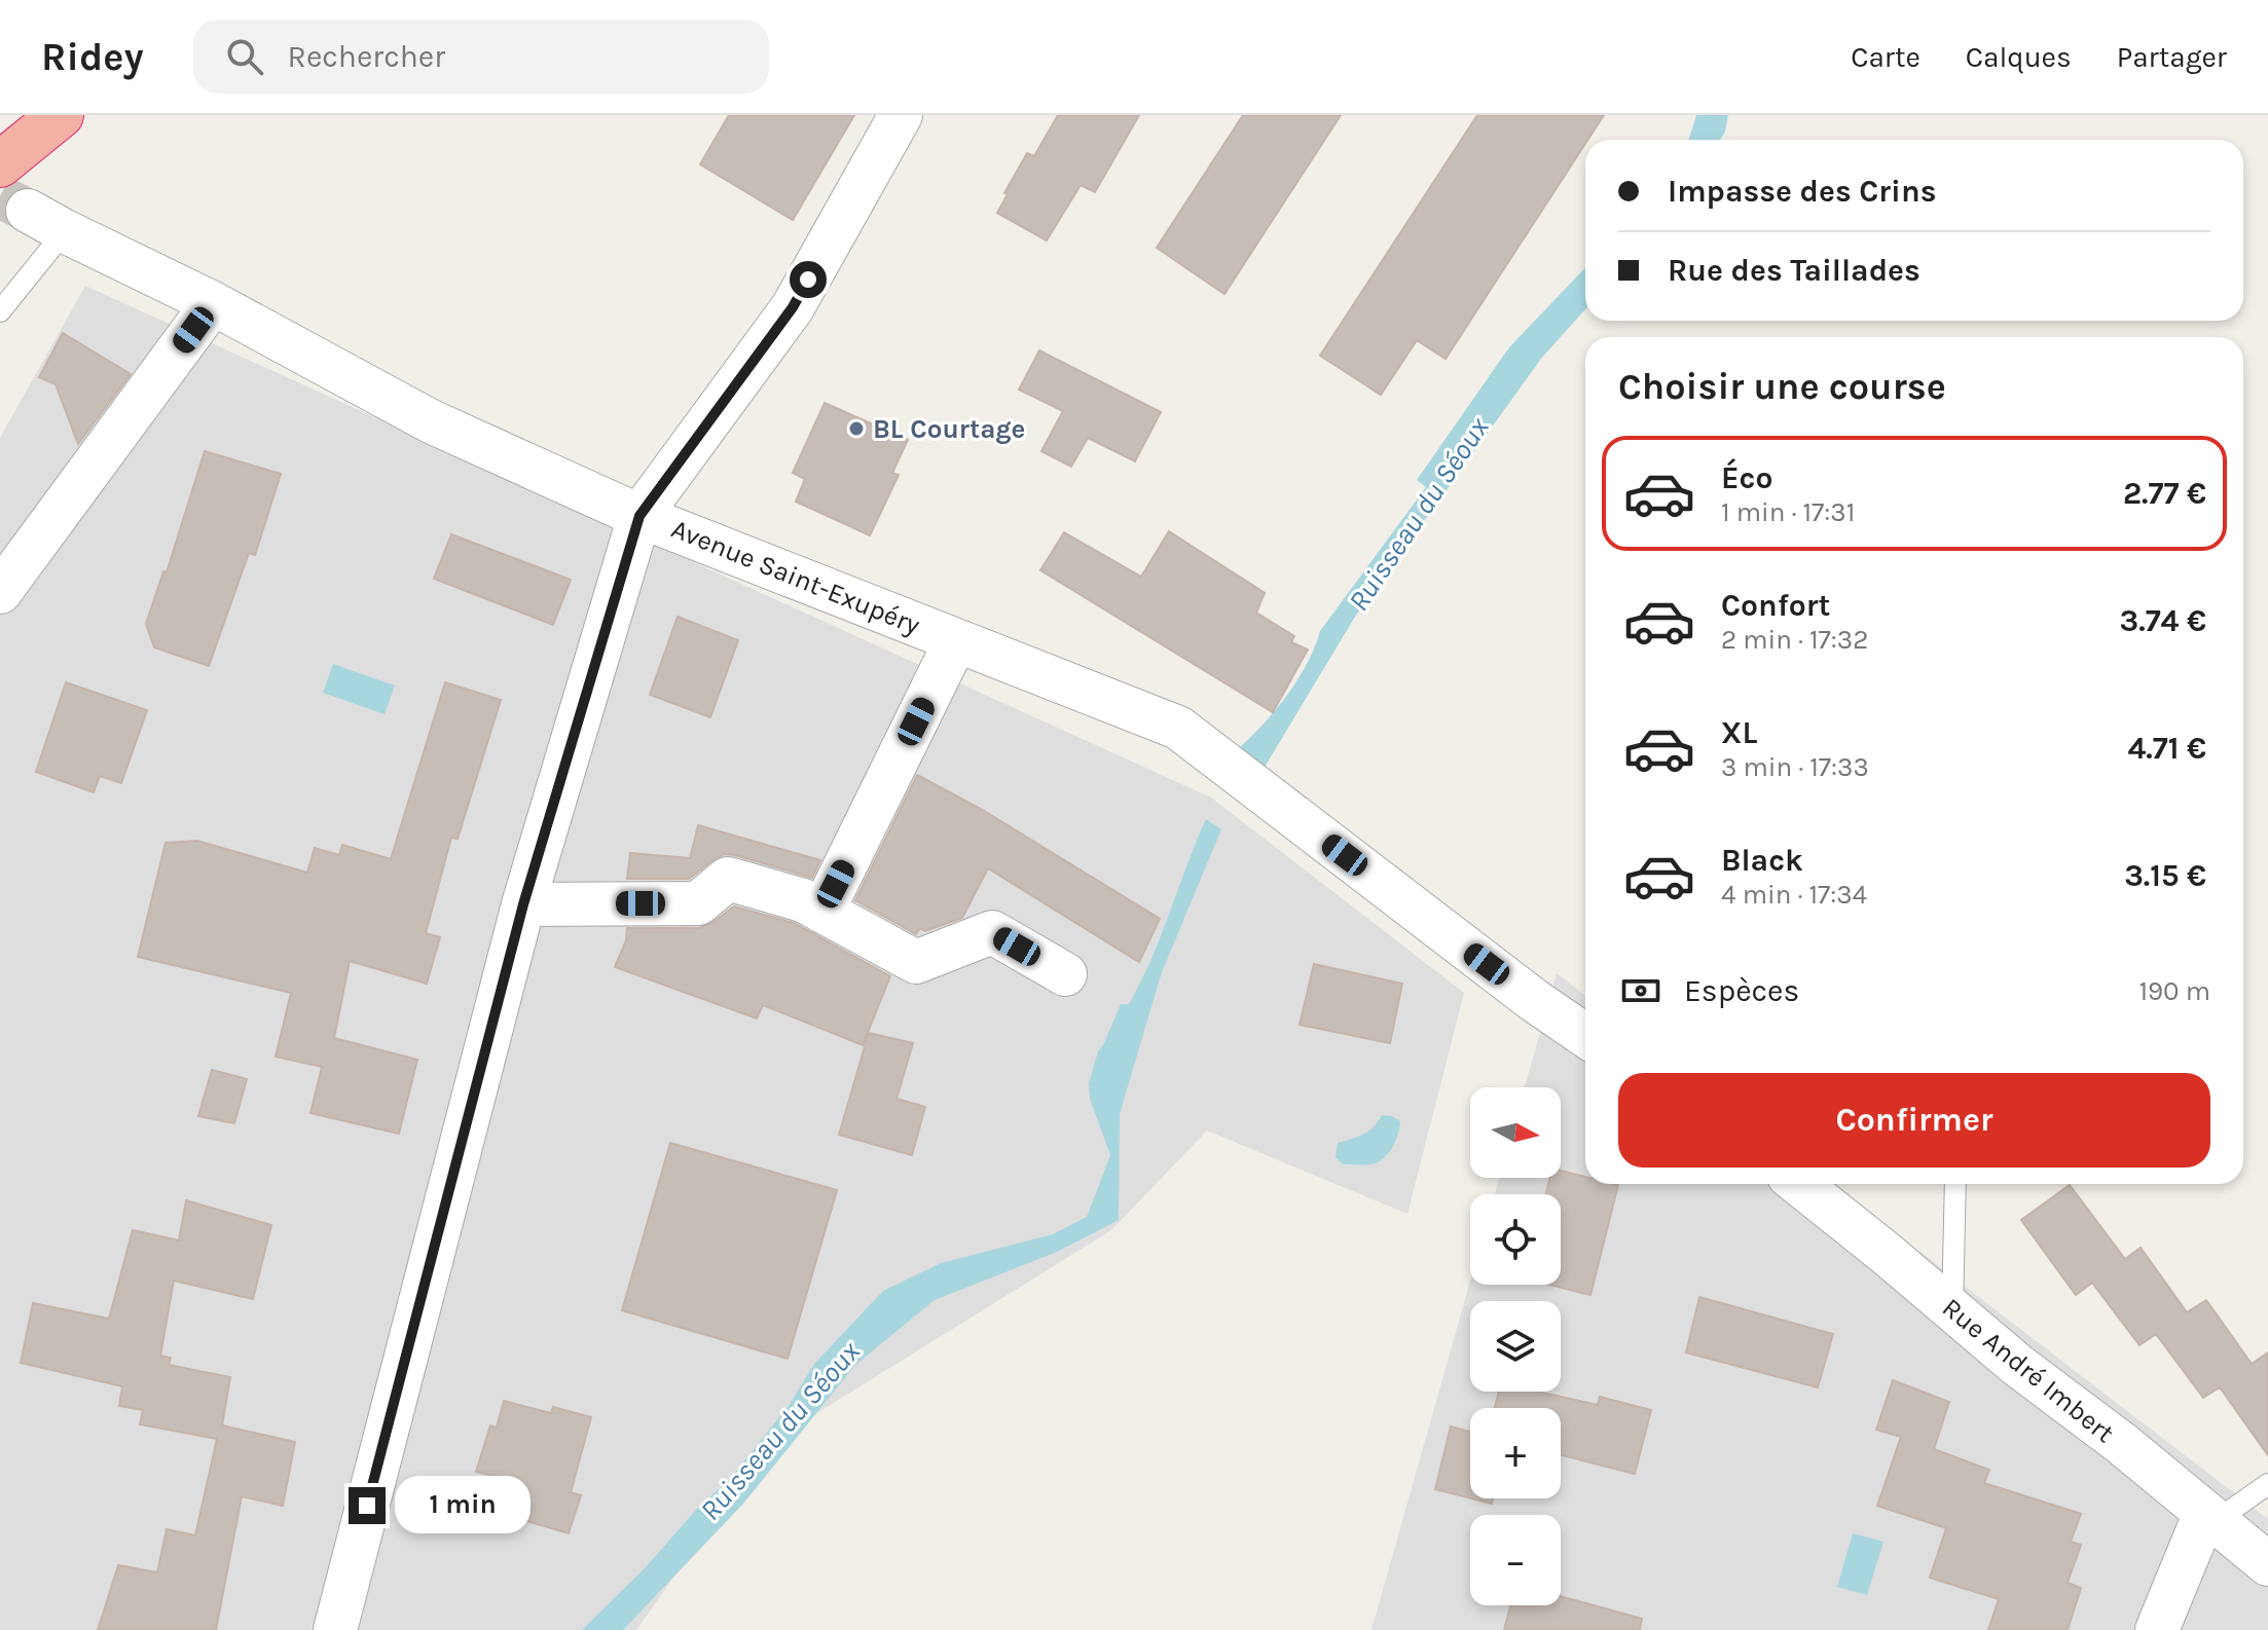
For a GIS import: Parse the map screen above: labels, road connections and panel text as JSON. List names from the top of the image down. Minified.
{"streets":{"street":["Avenue Saint-Exupéry","Rue André Imbert"]},"water":["Ruisseau du Séoux"],"places":["BL Courtage"],"north":"right","page":{"header":"Ridey","search":"Rechercher","nav":["Carte","Calques","Partager"],"banner":["Impasse des Crins","Rue des Taillades"],"heading":"Choisir une course","list":[{"name":"Éco","note":"1 min · 17:31","value":"2.77 €"},{"name":"Confort","note":"2 min · 17:32","value":"3.74 €"},{"name":"XL","note":"3 min · 17:33","value":"4.71 €"},{"name":"Black","note":"4 min · 17:34","value":"3.15 €"}],"pay":["Espèces","190 m"],"buttons":"Confirmer","map_buttons":["+","−"],"bubble":"1 min"}}
